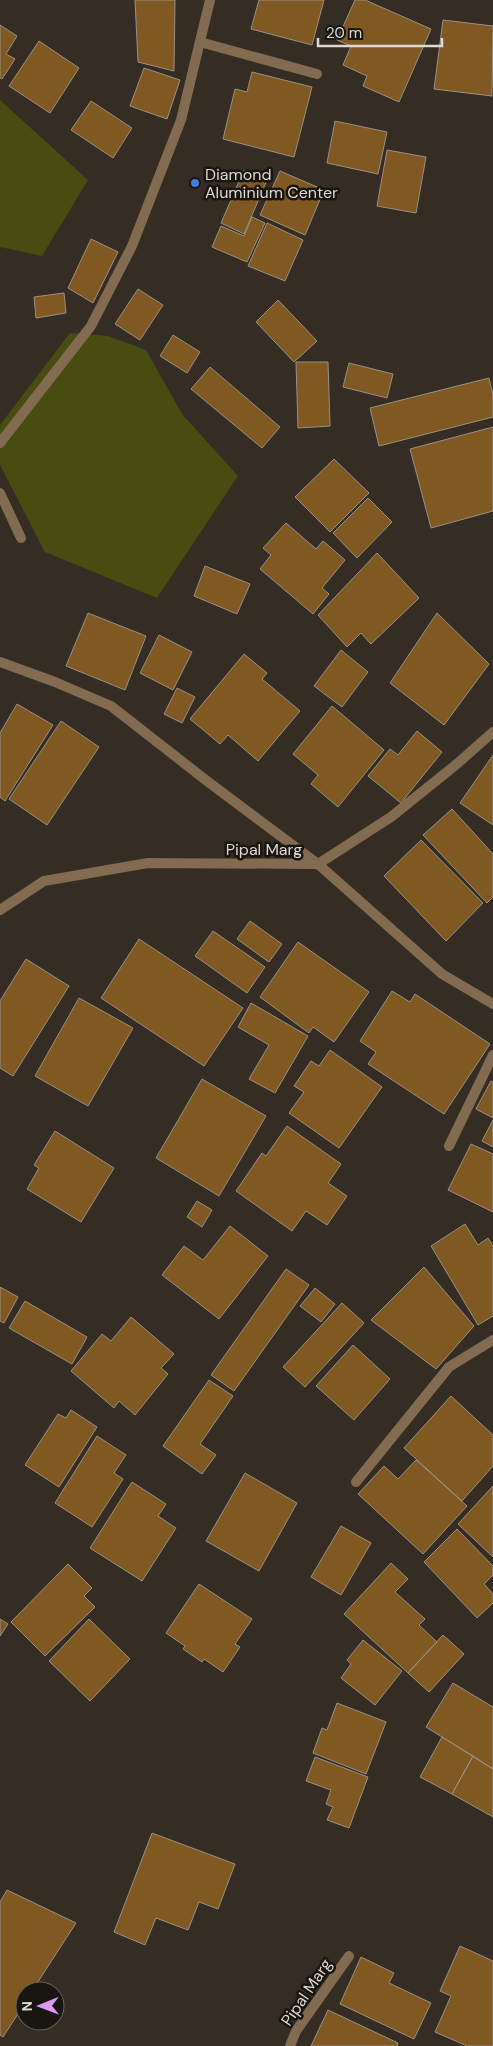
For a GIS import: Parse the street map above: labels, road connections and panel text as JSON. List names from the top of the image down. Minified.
{"streets":{"street":["Pipal Marg"]},"places":["Diamond Aluminium Center"],"scale_bar":"20 m","north":"left"}
